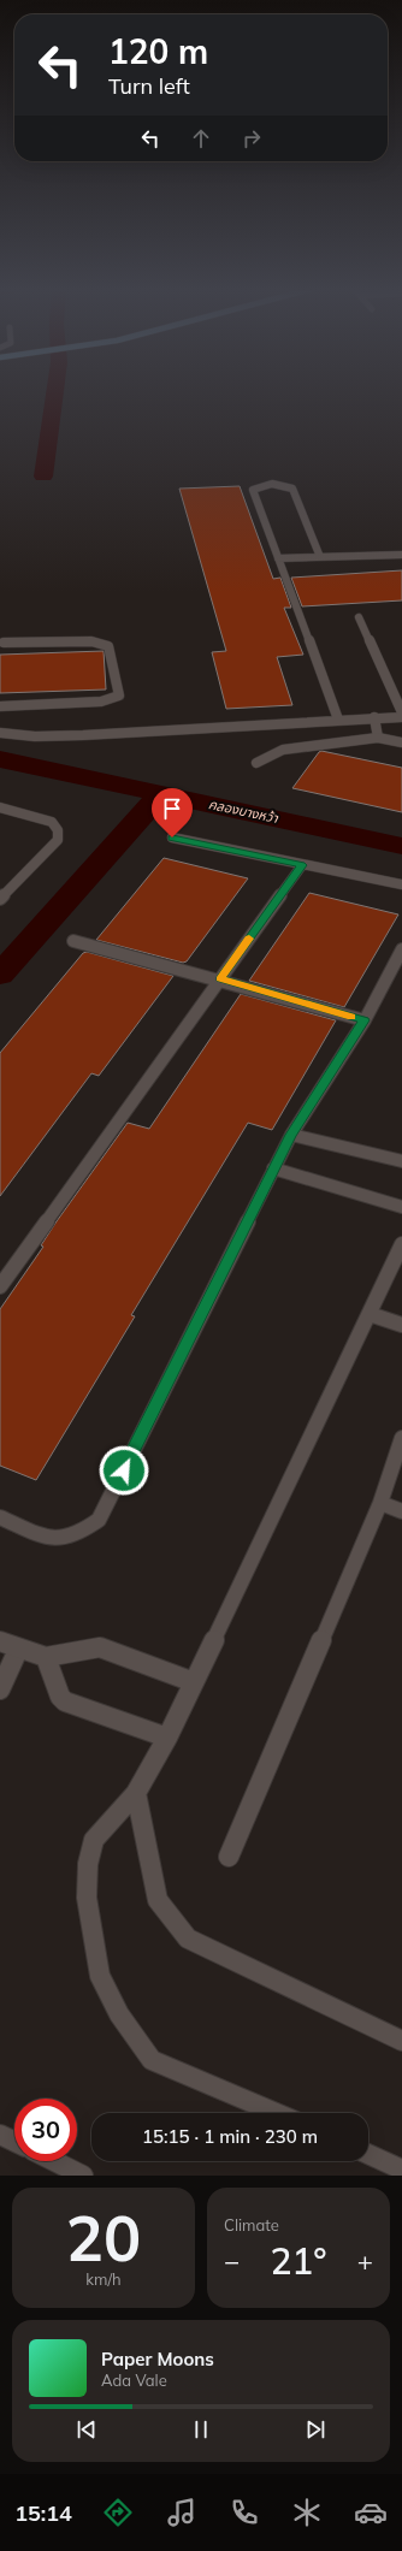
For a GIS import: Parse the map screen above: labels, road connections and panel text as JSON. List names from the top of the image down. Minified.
{"water":["คลองบางหว้า"],"page":{"turn":["120 m","Turn left"],"limit":"30","trip":"15:15 · 1 min · 230 m","tile":[["20","km/h"],"Climate"],"heat":["−","21°","+"],"song":["Paper Moons","Ada Vale"],"tabs":"15:14"}}
